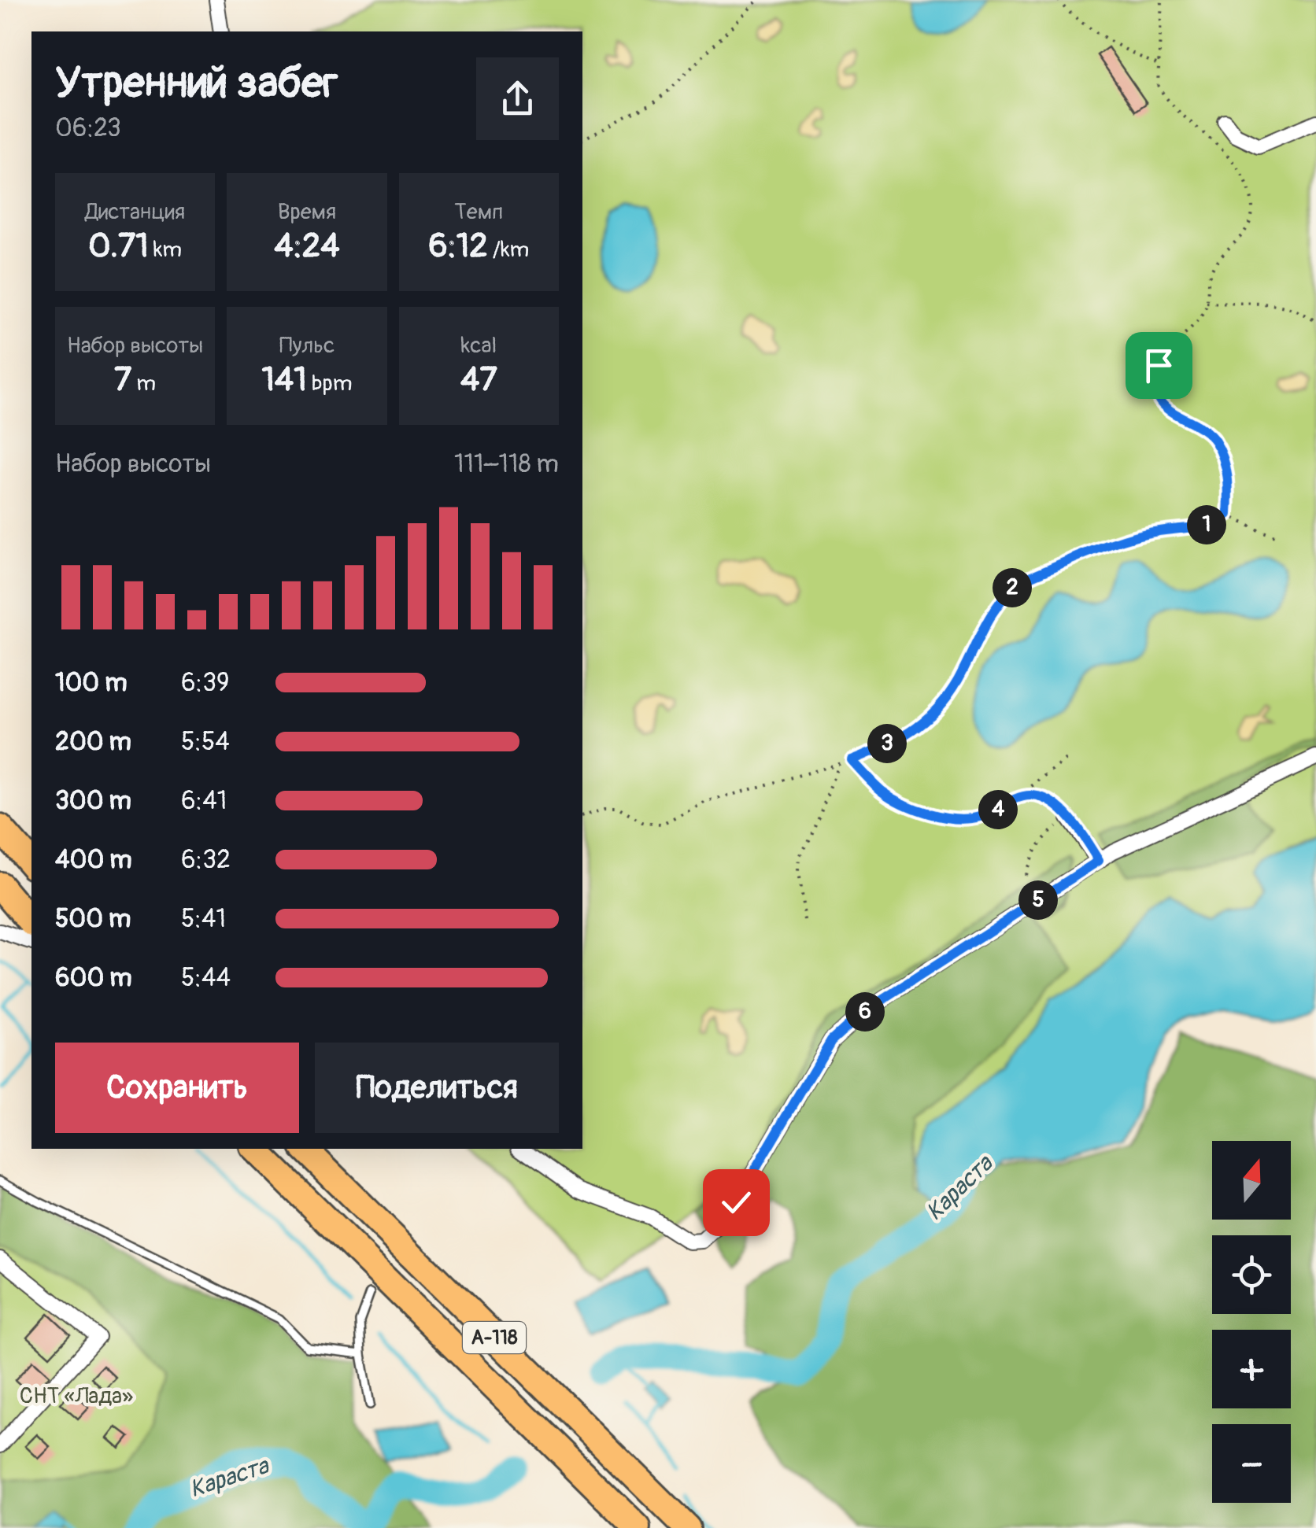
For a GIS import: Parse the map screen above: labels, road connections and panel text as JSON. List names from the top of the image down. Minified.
{"streets":{"highway":["А-118"]},"water":["Караста"],"parks":["СНТ «Лада»"],"north":"top","page":{"heading":["Утренний забег","06:23"],"stats":[["Дистанция","0.71 km"],["Время","4:24"],["Темп","6:12 /km"],["Набор высоты","7 m"],["Пульс","141 bpm"],["kcal","47"]],"chart":["Набор высоты","111–118 m"],"pins":["1","2","3","4","5","6"],"list":[{"name":"100 m","note":"6:39"},{"name":"200 m","note":"5:54"},{"name":"300 m","note":"6:41"},{"name":"400 m","note":"6:32"},{"name":"500 m","note":"5:41"},{"name":"600 m","note":"5:44"}],"buttons":["Сохранить","Поделиться"],"map_buttons":["+","−"]}}
